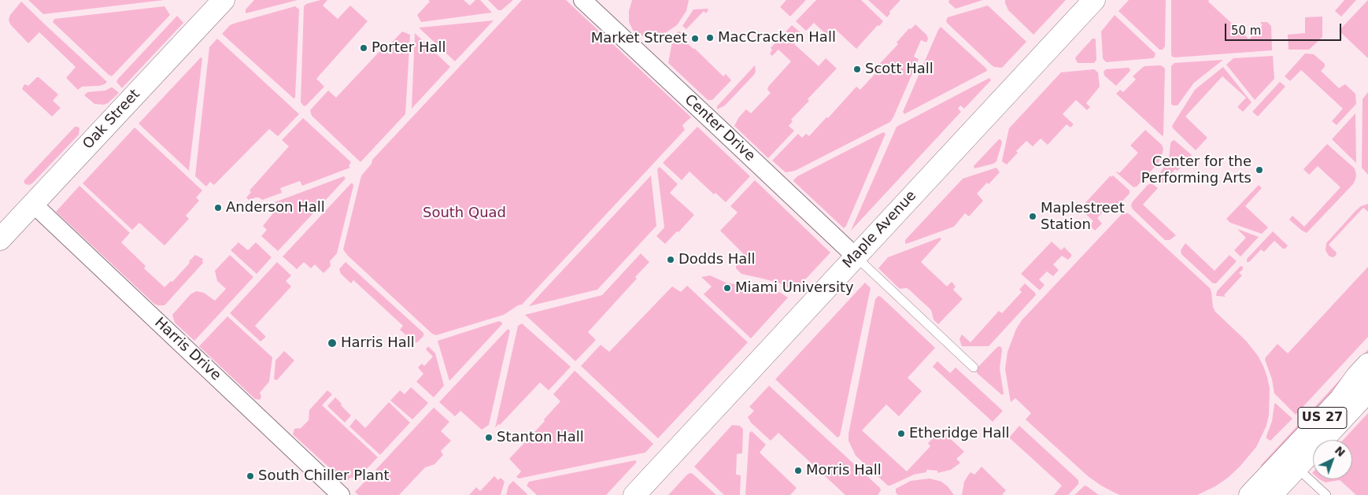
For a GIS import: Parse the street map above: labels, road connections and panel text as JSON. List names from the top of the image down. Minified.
{"streets":{"main road":["Oak Street","Maple Avenue","US 27"],"street":["Center Drive","Harris Drive"]},"crossings":[["Oak Street","Harris Drive"],["Center Drive","Maple Avenue"]],"parks":["South Quad"],"places":["MacCracken Hall","Market Street","Porter Hall","Scott Hall","Center for the Performing Arts","Anderson Hall","Maplestreet Station","Dodds Hall","Miami University","Harris Hall","Etheridge Hall","Stanton Hall","Morris Hall","South Chiller Plant"],"scale_bar":"50 m","north":"top right"}
